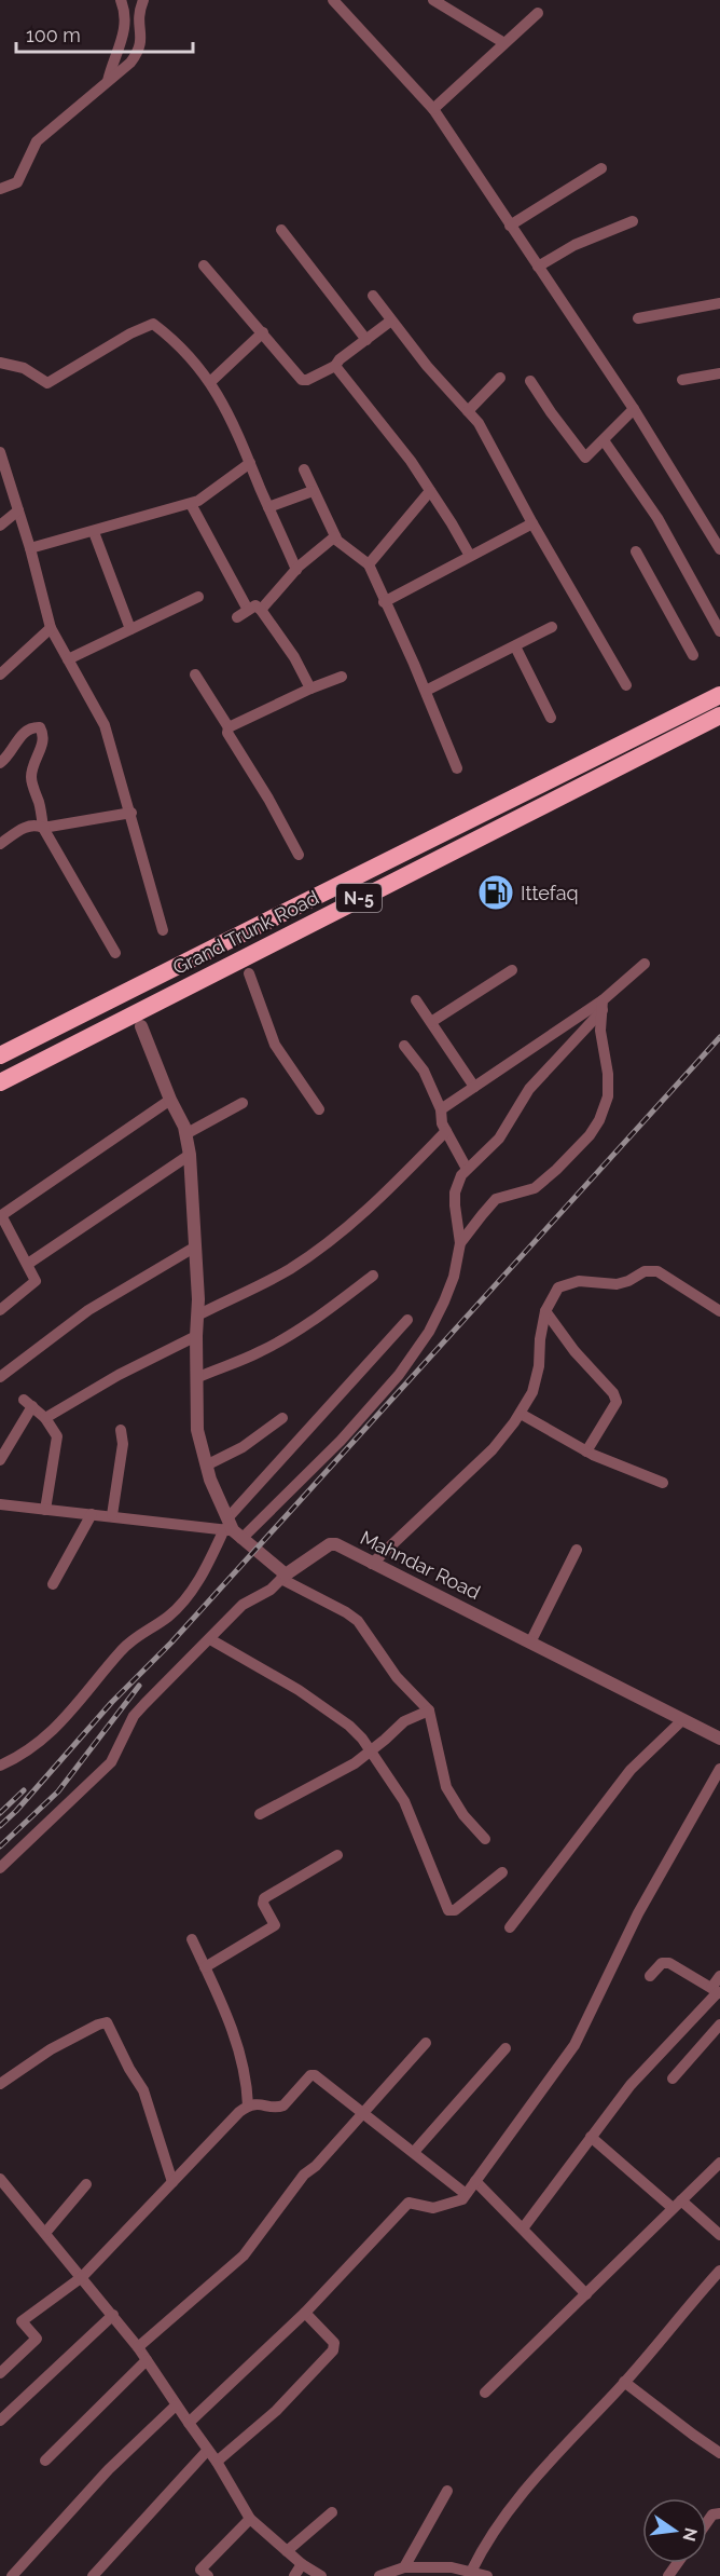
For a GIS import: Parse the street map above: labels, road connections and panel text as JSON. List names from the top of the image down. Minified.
{"streets":{"highway":["N-5","Grand Trunk Road"],"street":["Mahndar Road"]},"places":{"fuel station":["Ittefaq"]},"scale_bar":"100 m","north":"right"}
